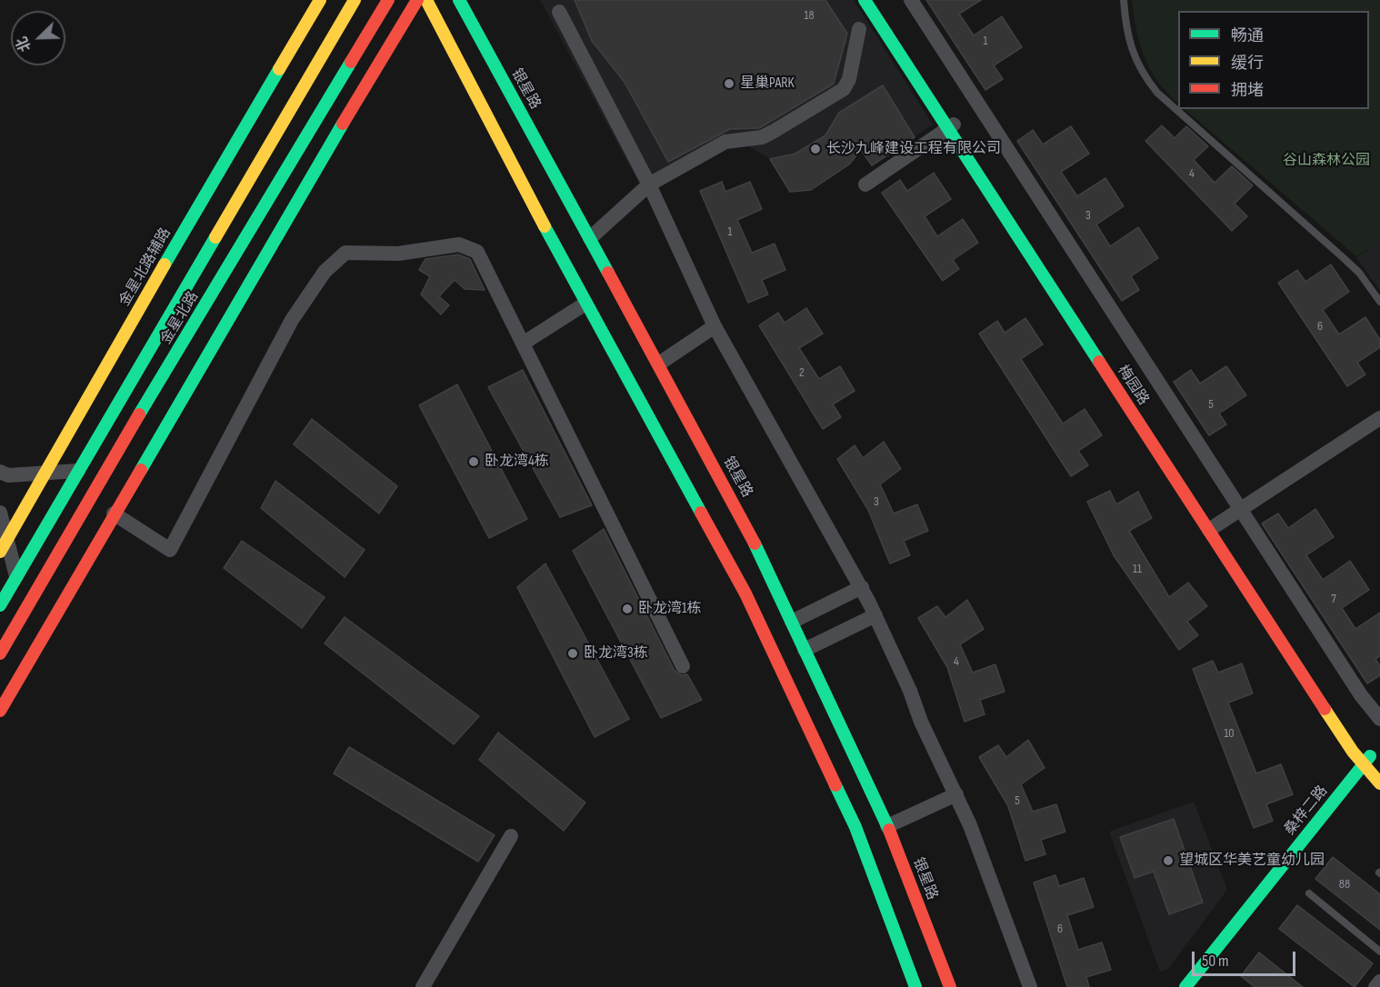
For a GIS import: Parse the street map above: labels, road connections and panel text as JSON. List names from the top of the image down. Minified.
{"streets":{"main road":["银星路","金星北路辅路","金星北路","梅园路","桑梓二路"]},"crossings":[["梅园路","桑梓二路"]],"parks":["谷山森林公园"],"places":["星巢PARK","长沙九峰建设工程有限公司","卧龙湾4栋","卧龙湾1栋","卧龙湾3栋","望城区华美艺童幼儿园"],"house_numbers":["18","1","4","3","1","6","2","5","3","11","7","4","10","5","88","6"],"legend":["畅通","缓行","拥堵"],"scale_bar":"50 m","north":"bottom left"}
